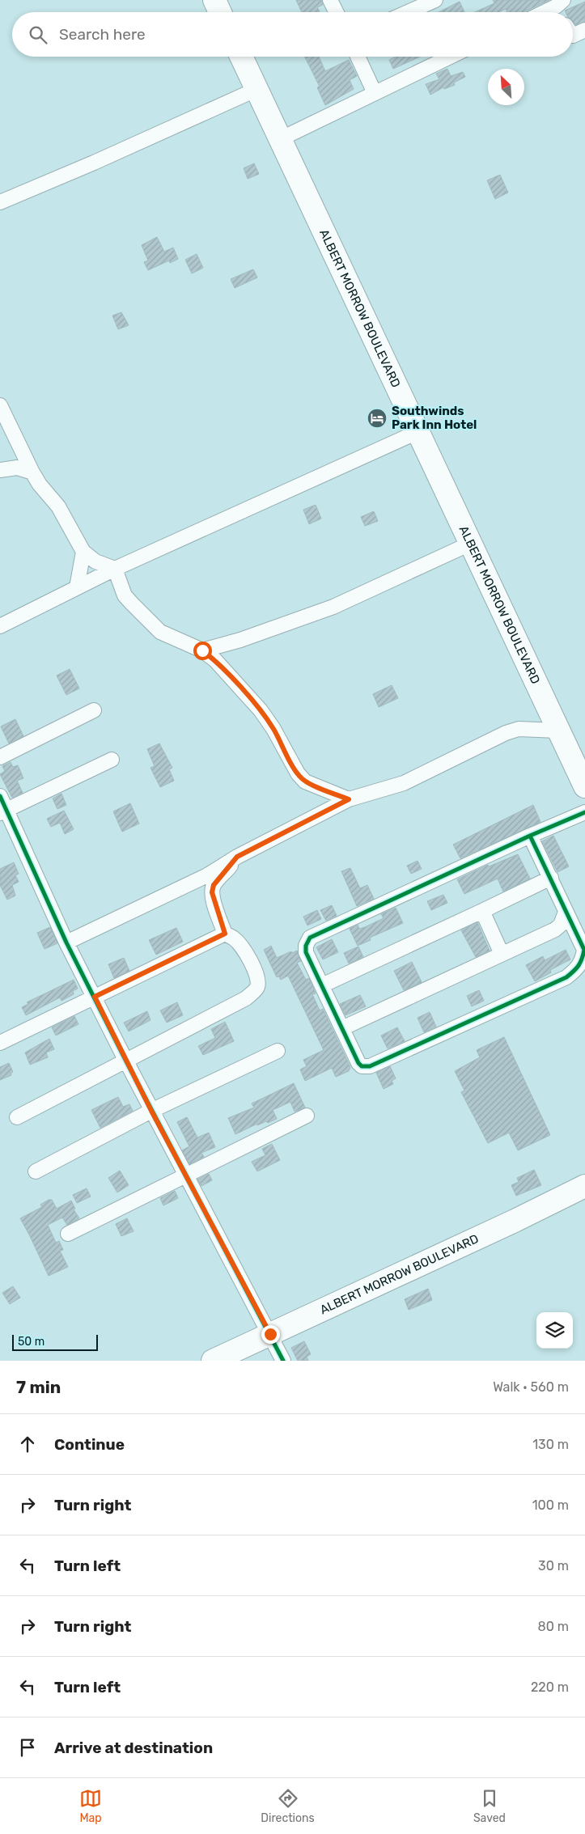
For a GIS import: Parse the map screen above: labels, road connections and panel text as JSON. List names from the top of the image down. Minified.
{"streets":{"highway":["ALBERT MORROW BOULEVARD"]},"places":{"hotel":["Southwinds Park Inn Hotel"]},"scale_bar":"50 m","north":"top left","page":{"search":"Search here","scale":"50 m","heading":["7 min","Walk · 560 m"],"list":[["Continue","130 m"],["Turn right","100 m"],["Turn left","30 m"],["Turn right","80 m"],["Turn left","220 m"],"Arrive at destination"],"nav":["Map","Directions","Saved"]}}
